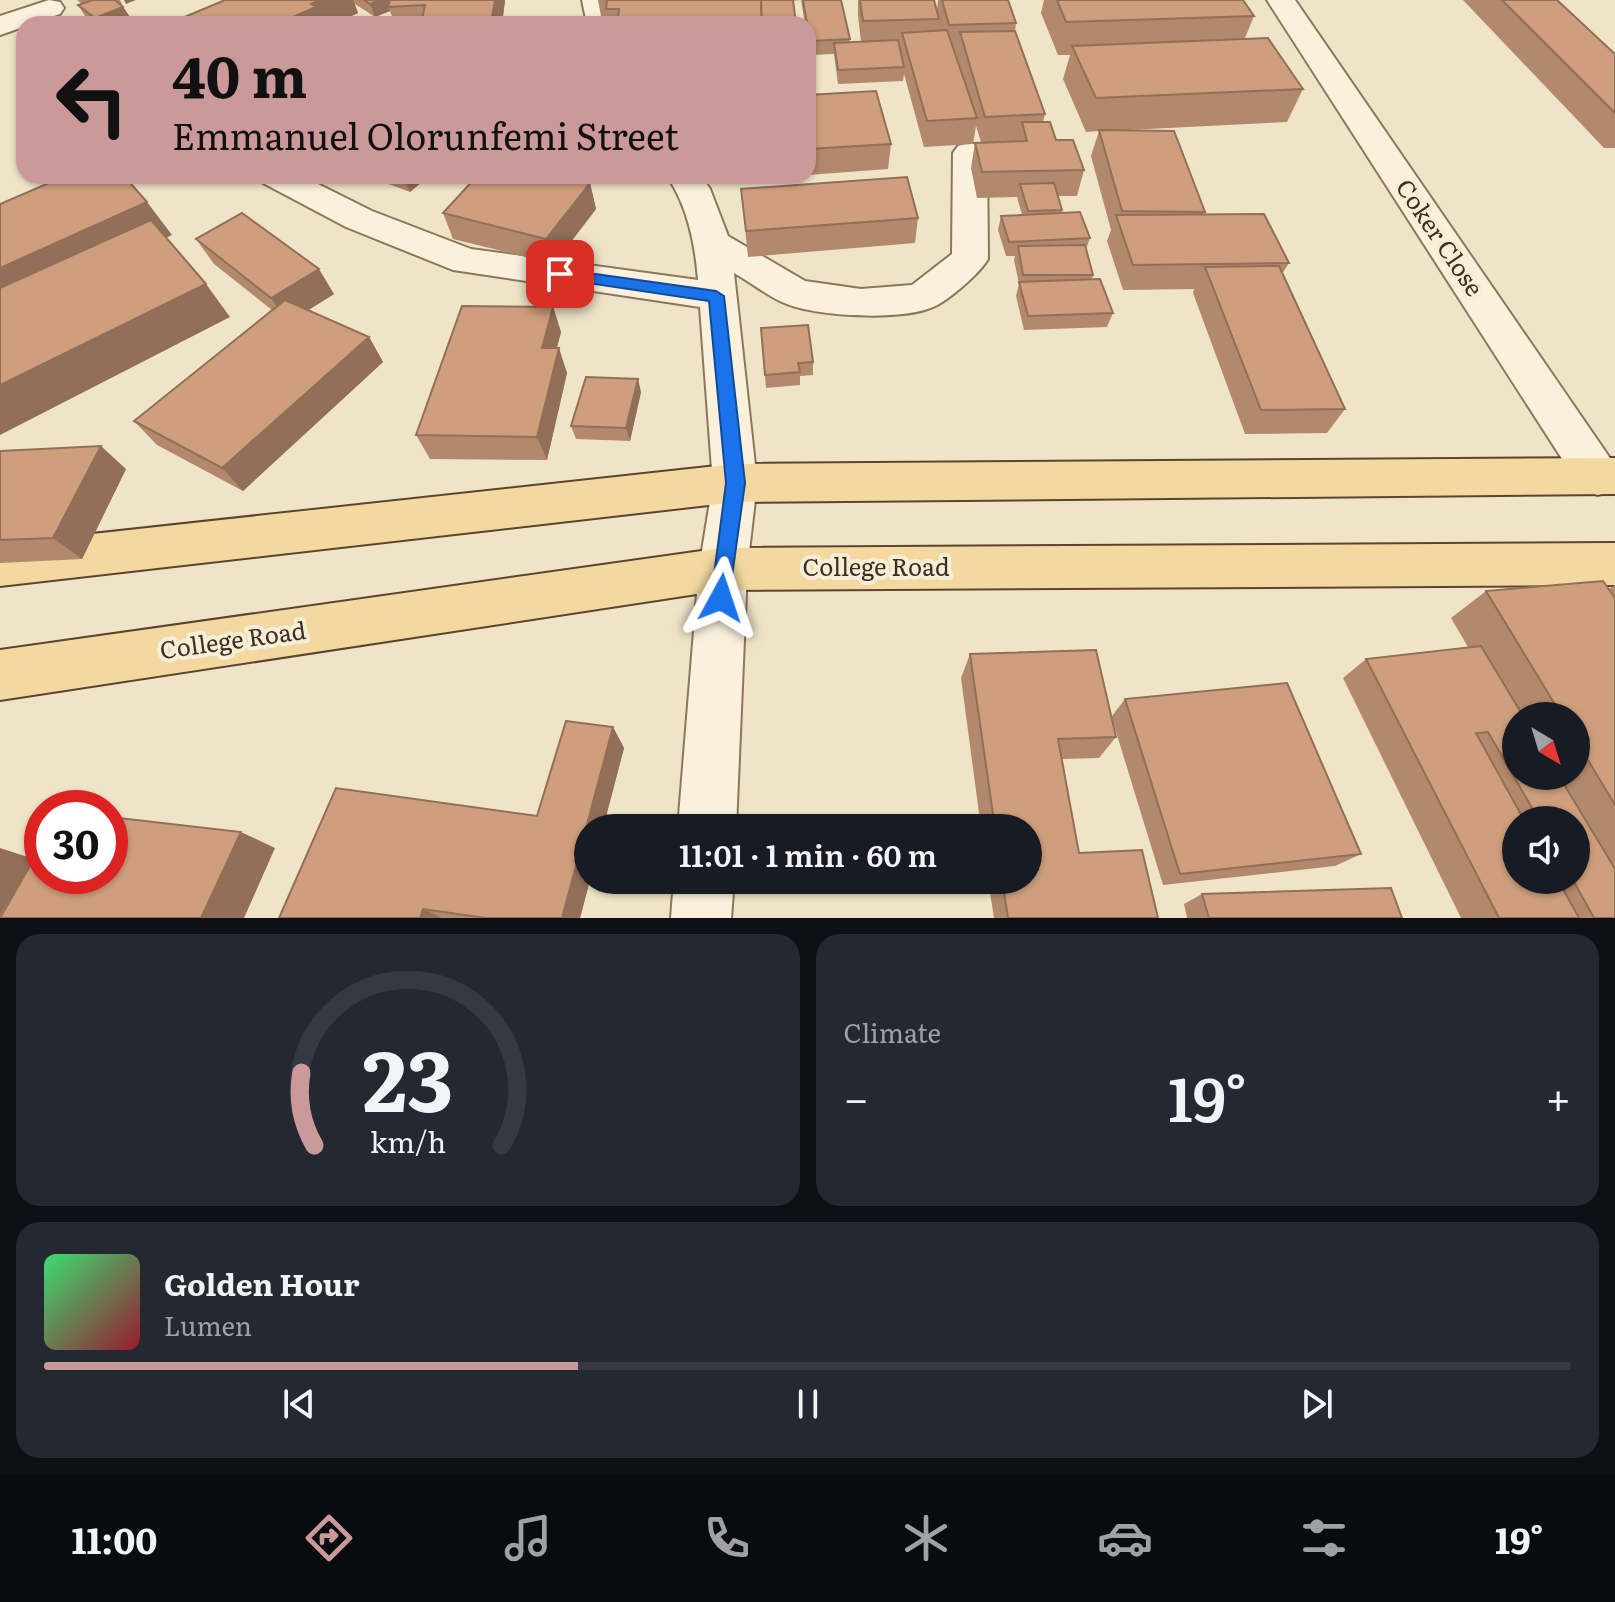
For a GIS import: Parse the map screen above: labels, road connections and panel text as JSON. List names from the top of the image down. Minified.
{"streets":{"main road":["College Road"],"street":["Coker Close"]},"north":"bottom right","page":{"turn":["40 m","Emmanuel Olorunfemi Street"],"limit":"30","trip":"11:01 · 1 min · 60 m","tile":"Climate","heat":["−","19°","+"],"song":["Golden Hour","Lumen"],"tabs":["11:00","19°"],"gauge":["23","km/h"]}}
